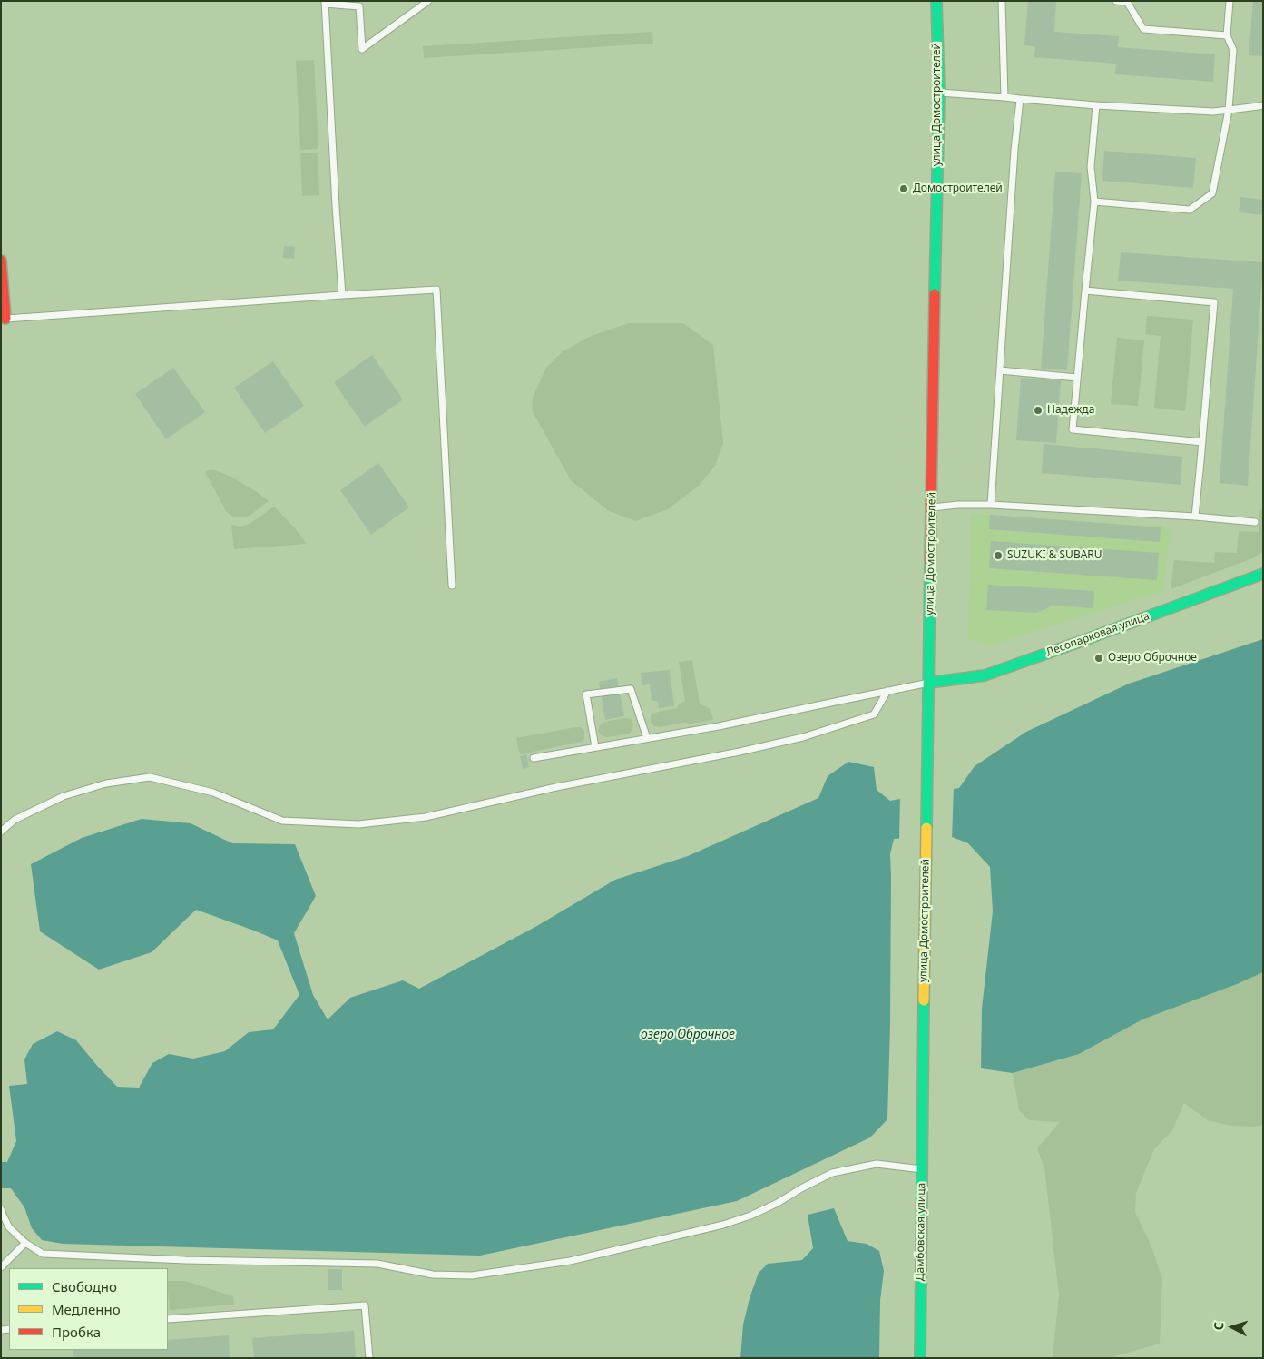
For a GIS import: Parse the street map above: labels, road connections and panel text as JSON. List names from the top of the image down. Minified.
{"streets":{"main road":["улица Домостроителей","Лесопарковая улица","Дамбовская улица"]},"crossings":[["улица Домостроителей","Лесопарковая улица"],["улица Домостроителей","Дамбовская улица"]],"water":["озеро Оброчное"],"places":["Домостроителей","Надежда","SUZUKI & SUBARU","Озеро Оброчное"],"legend":["Свободно","Медленно","Пробка"],"north":"left"}
